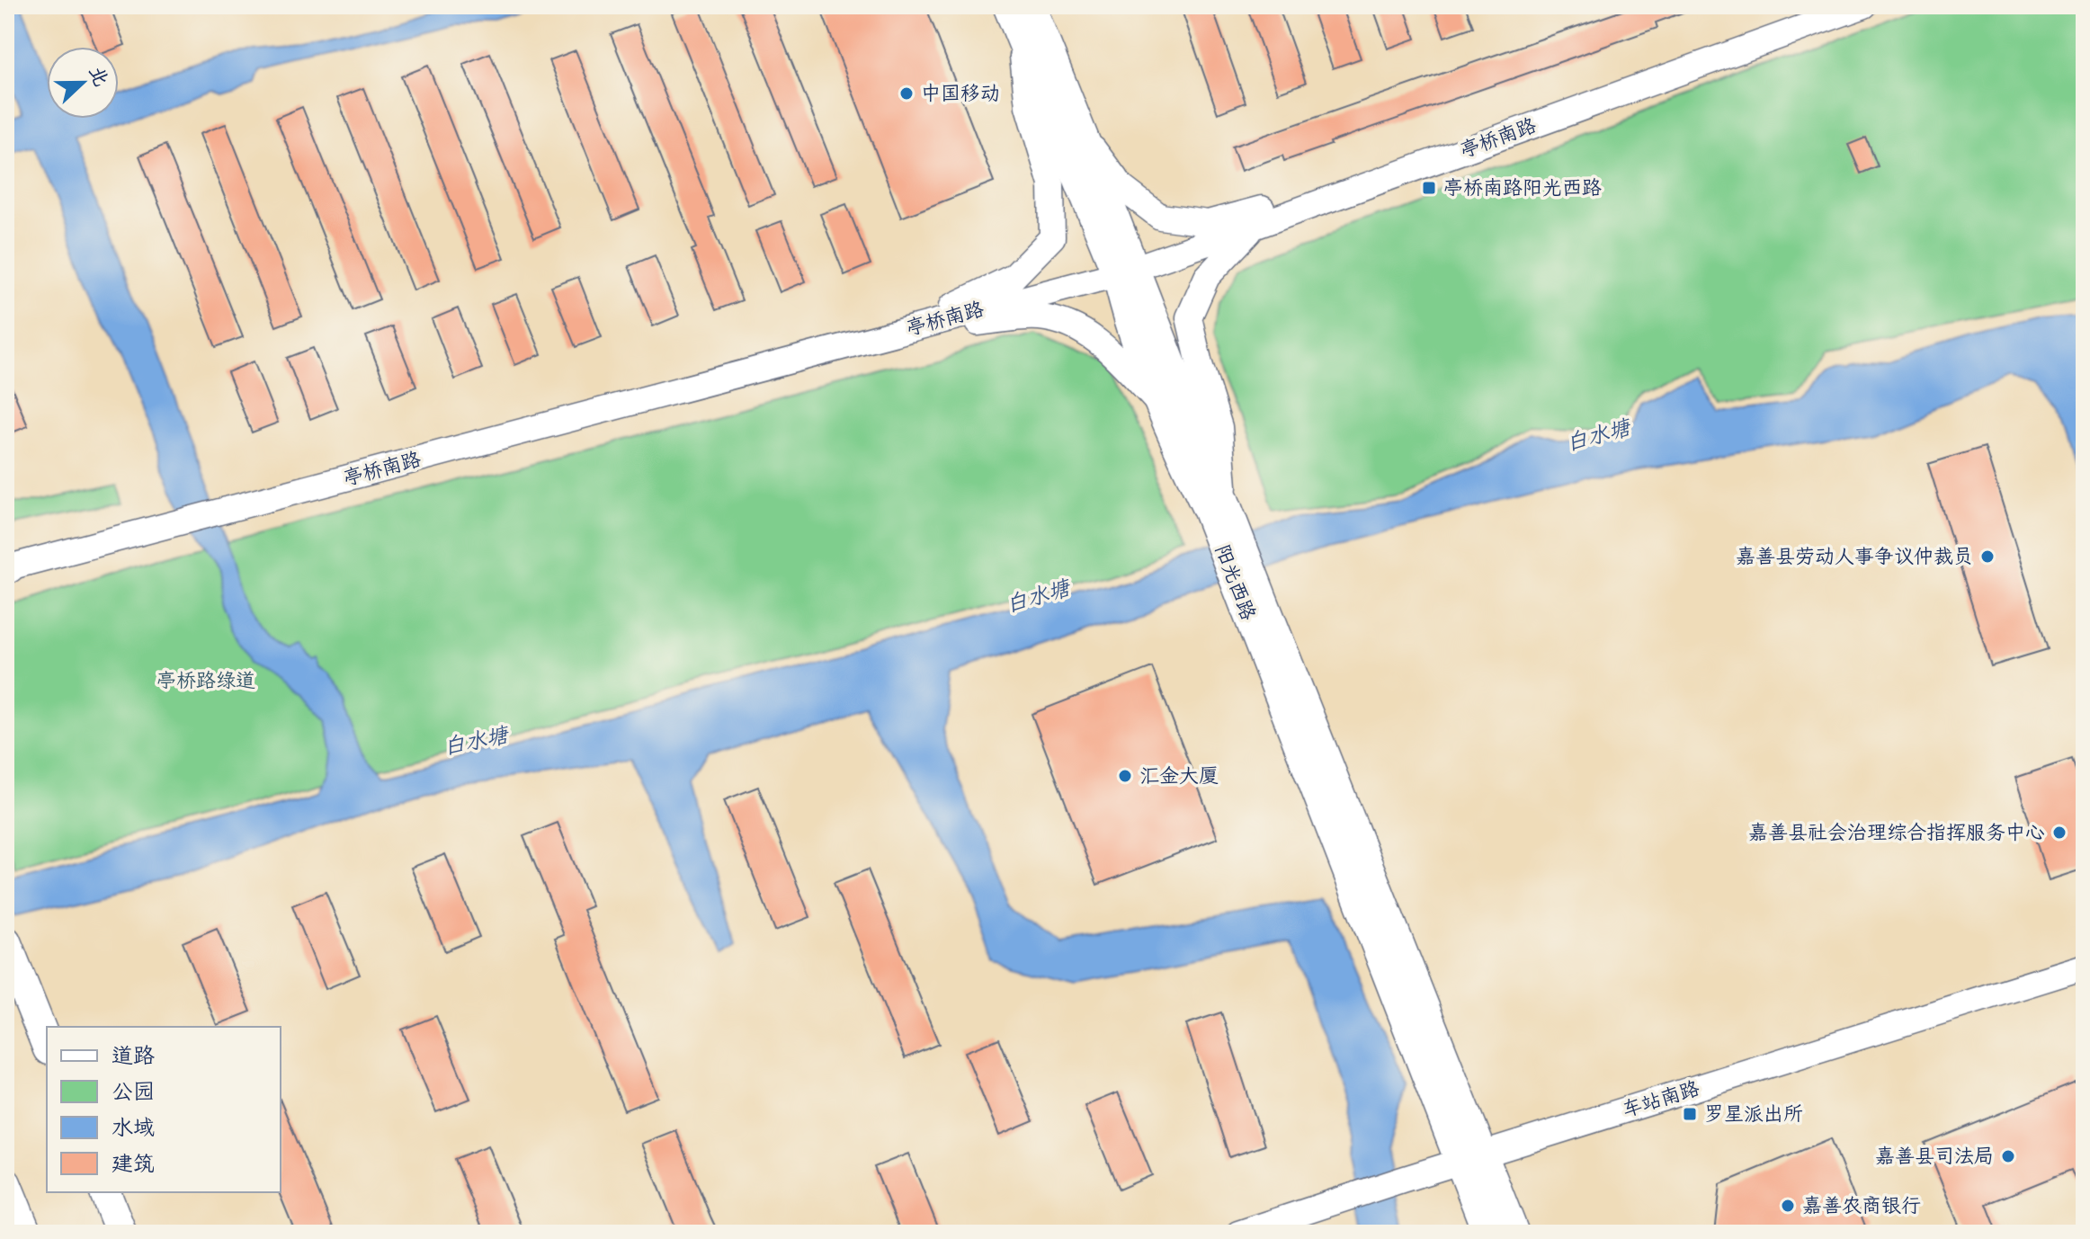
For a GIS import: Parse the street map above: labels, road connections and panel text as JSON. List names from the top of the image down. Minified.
{"streets":{"main road":["阳光西路"],"street":["亭桥南路","车站南路"]},"crossings":[["亭桥南路","阳光西路"],["阳光西路","车站南路"]],"water":["白水塘"],"parks":["亭桥路绿道"],"places":{"other":["中国移动","嘉善县劳动人事争议仲裁员","汇金大厦","嘉善县社会治理综合指挥服务中心","嘉善县司法局","嘉善农商银行"],"transit":["亭桥南路阳光西路","罗星派出所"]},"legend":["道路","公园","水域","建筑"],"north":"right"}
